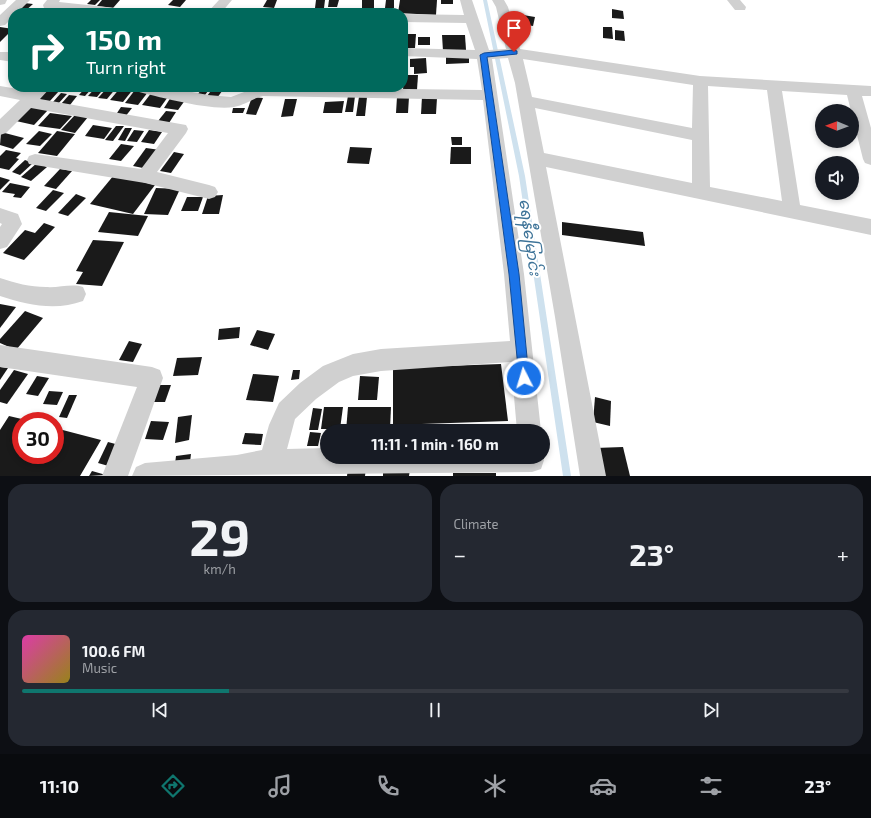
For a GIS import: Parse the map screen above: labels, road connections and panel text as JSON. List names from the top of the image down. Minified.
{"water":["ရေနီမြောင်း"],"north":"left","page":{"turn":["150 m","Turn right"],"limit":"30","trip":"11:11 · 1 min · 160 m","tile":[["29","km/h"],"Climate"],"heat":["−","23°","+"],"song":["100.6 FM","Music"],"tabs":["11:10","23°"]}}
